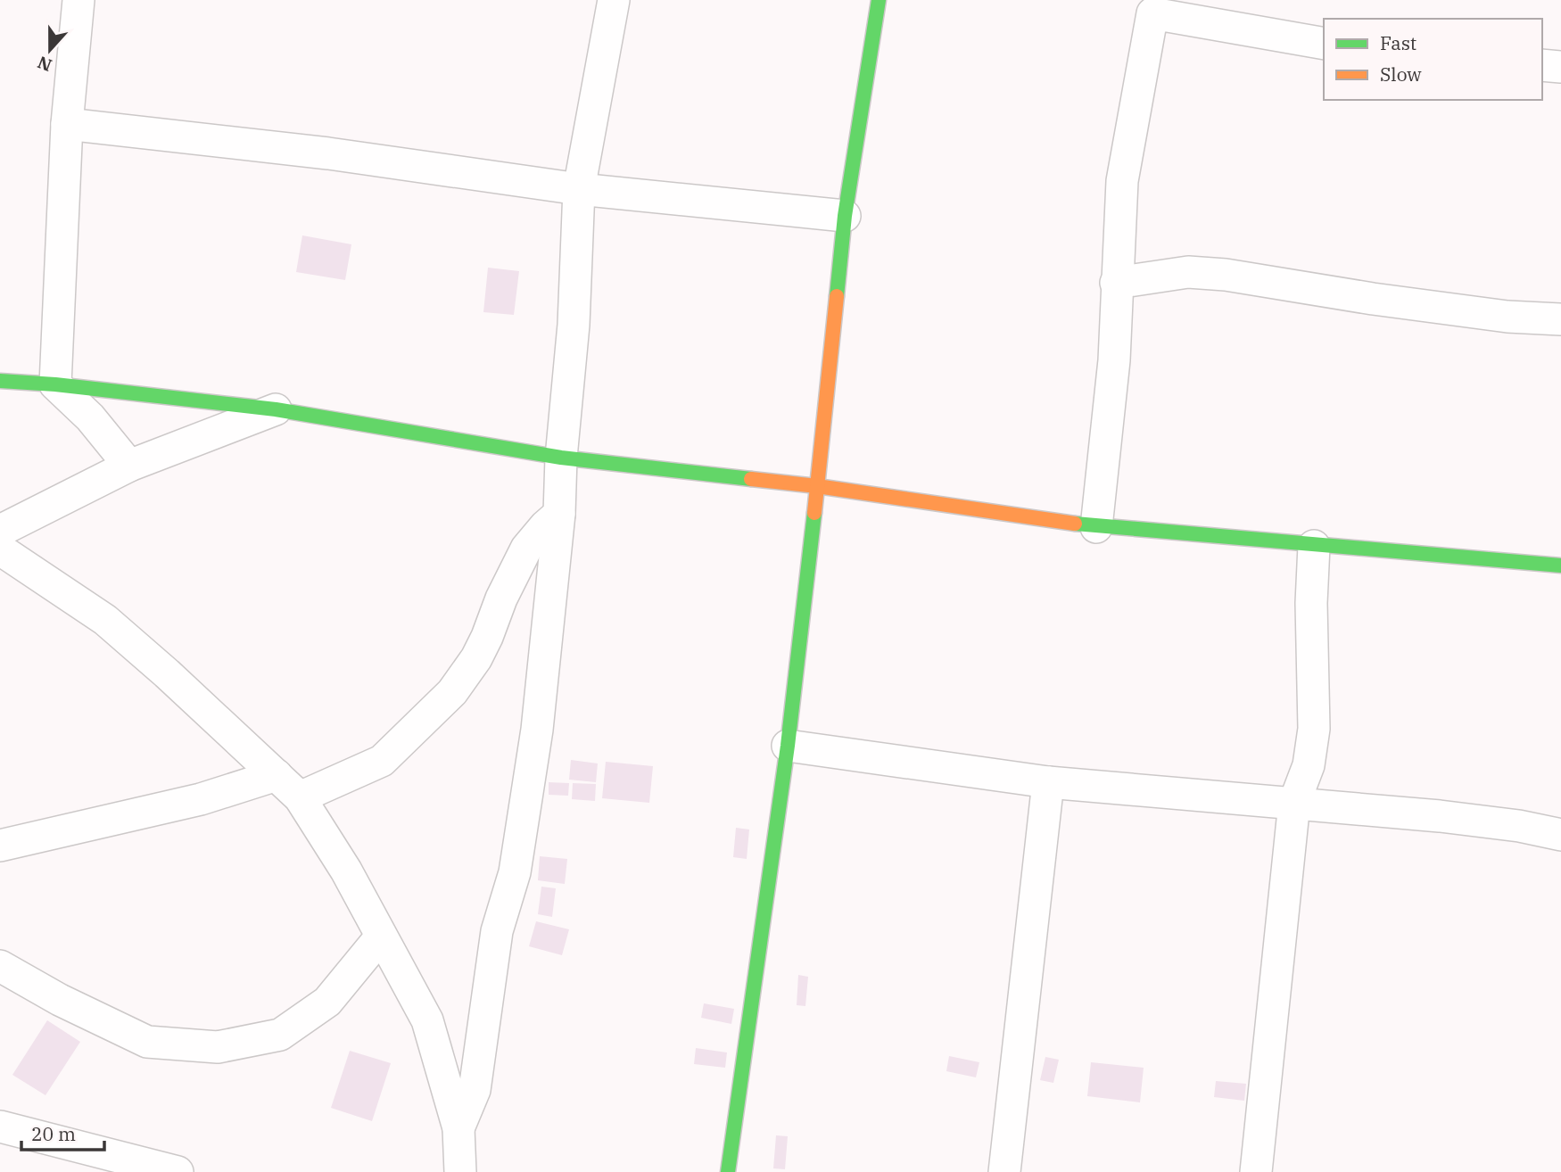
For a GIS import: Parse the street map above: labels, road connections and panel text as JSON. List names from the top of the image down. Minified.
{"legend":["Fast","Slow"],"scale_bar":"20 m","north":"bottom"}
